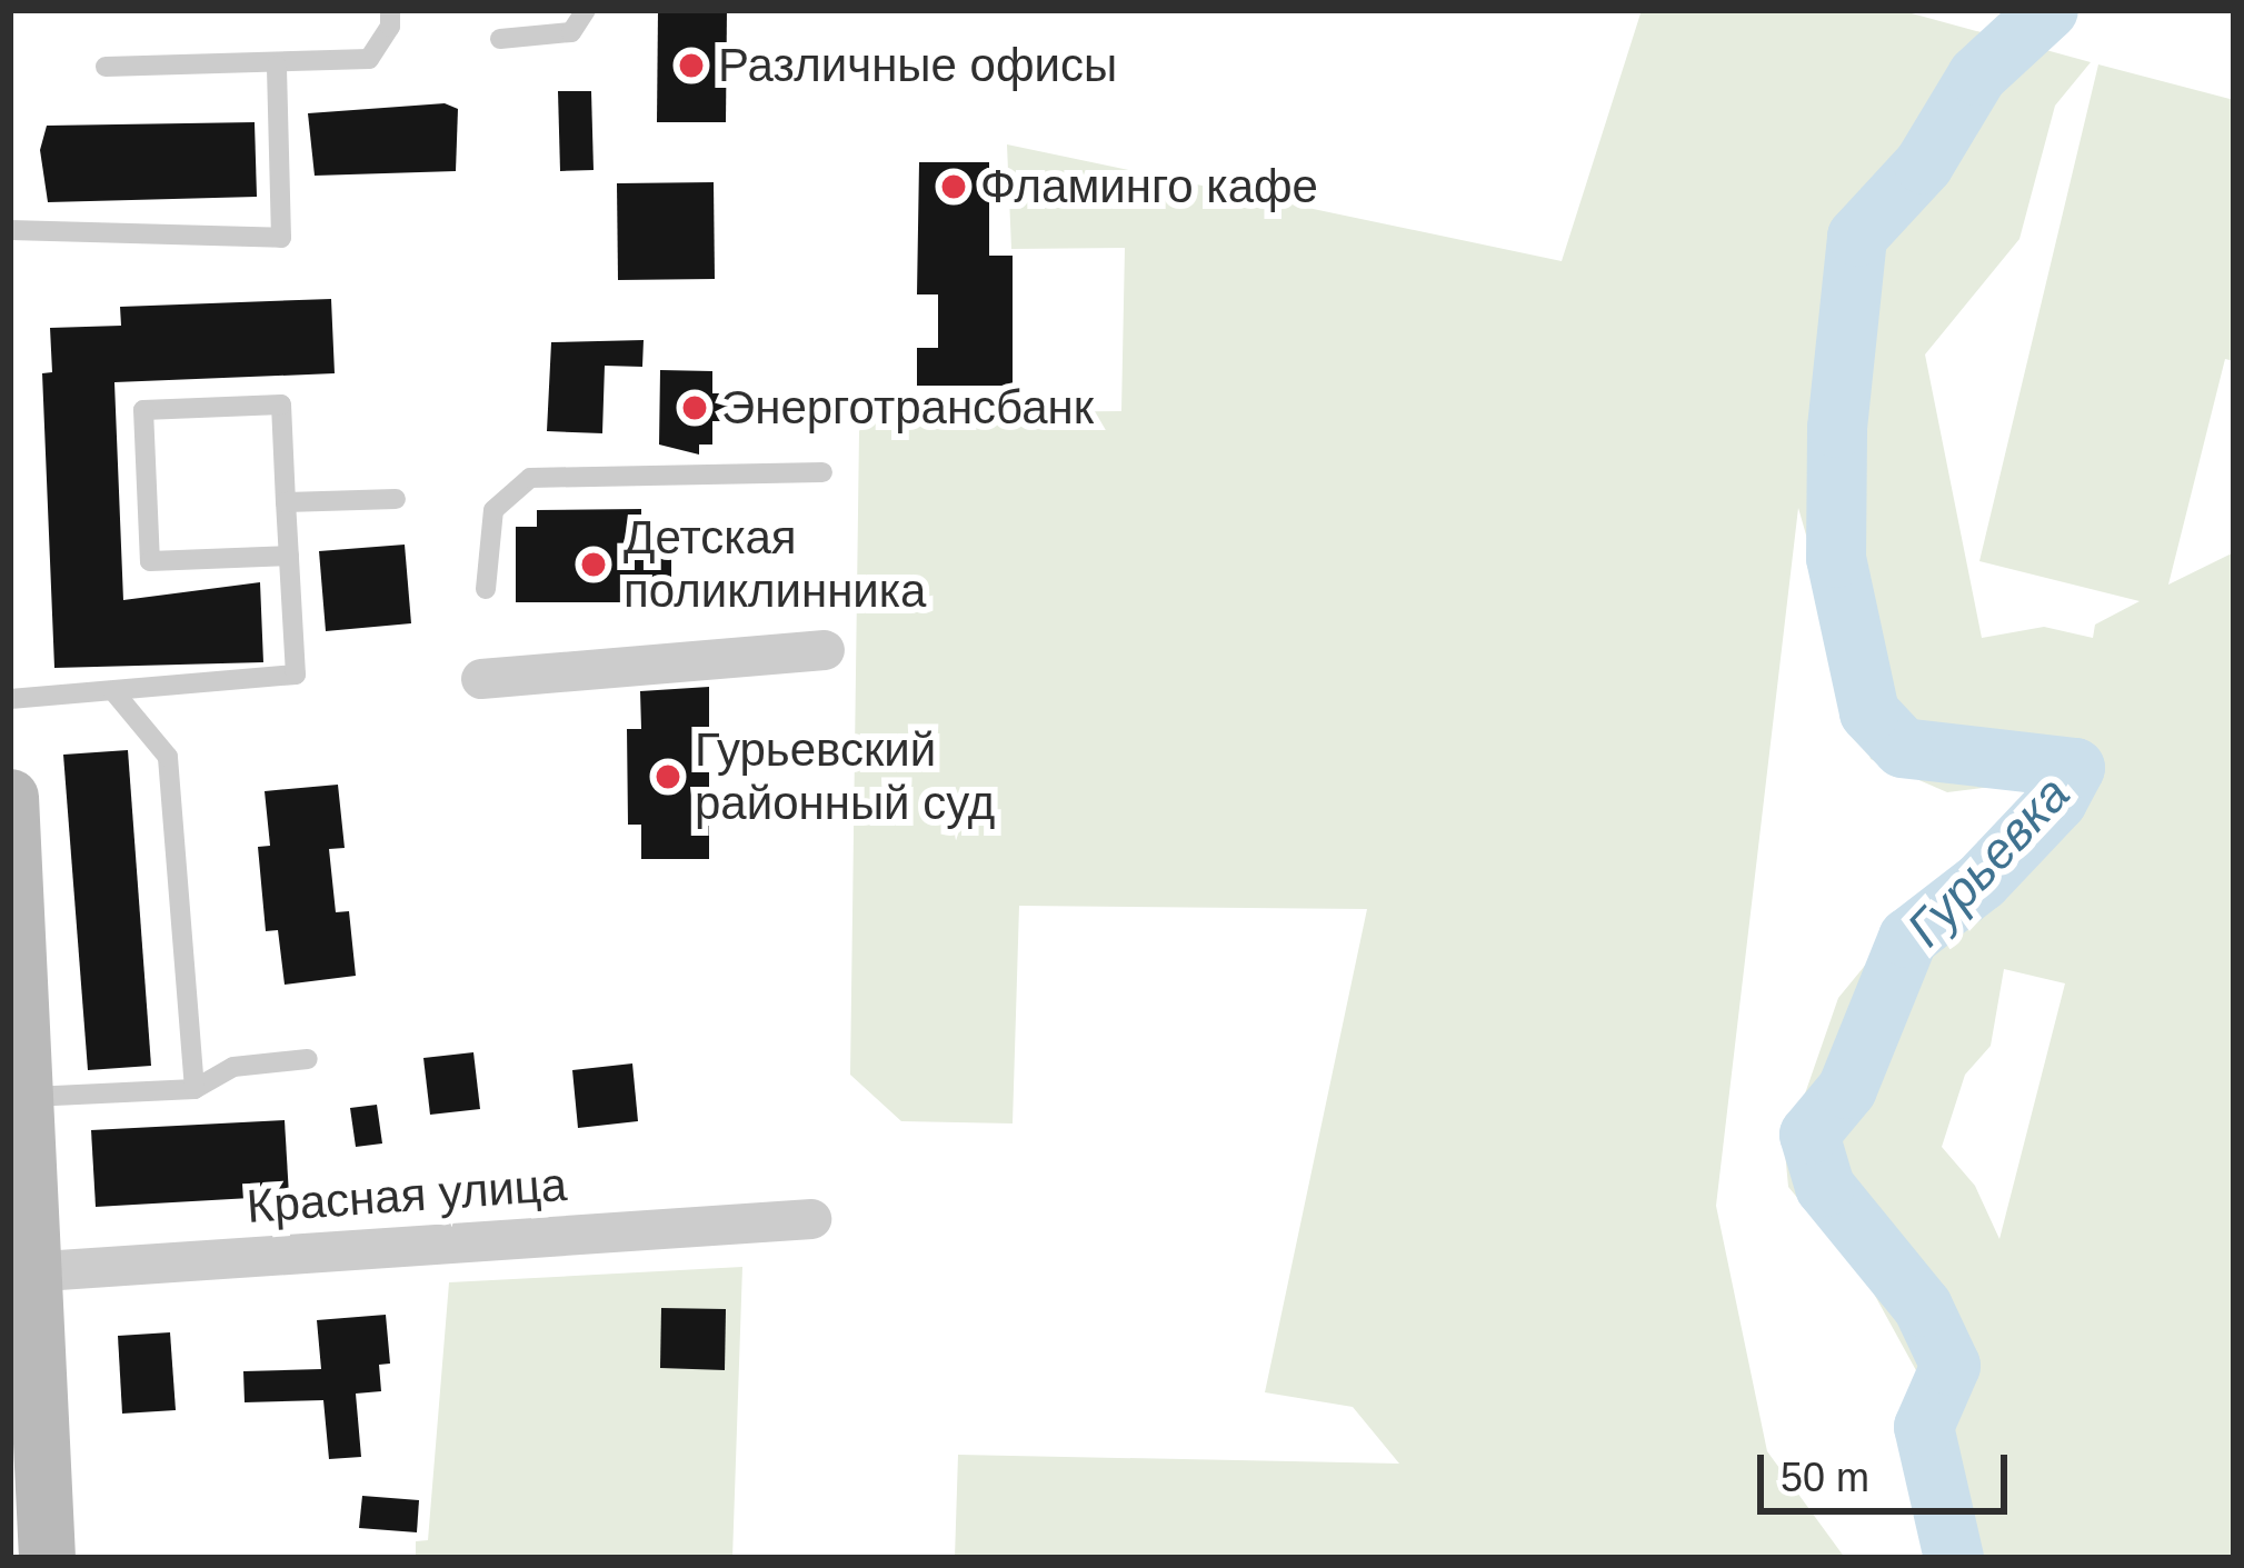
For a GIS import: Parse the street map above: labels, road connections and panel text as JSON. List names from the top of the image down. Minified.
{"streets":{"street":["Красная улица"]},"water":["Гурьевка"],"places":["Различные офисы","Фламинго кафе","Энерготрансбанк","Детская поликлинника","Гурьевский районный суд"],"scale_bar":"50 m"}
